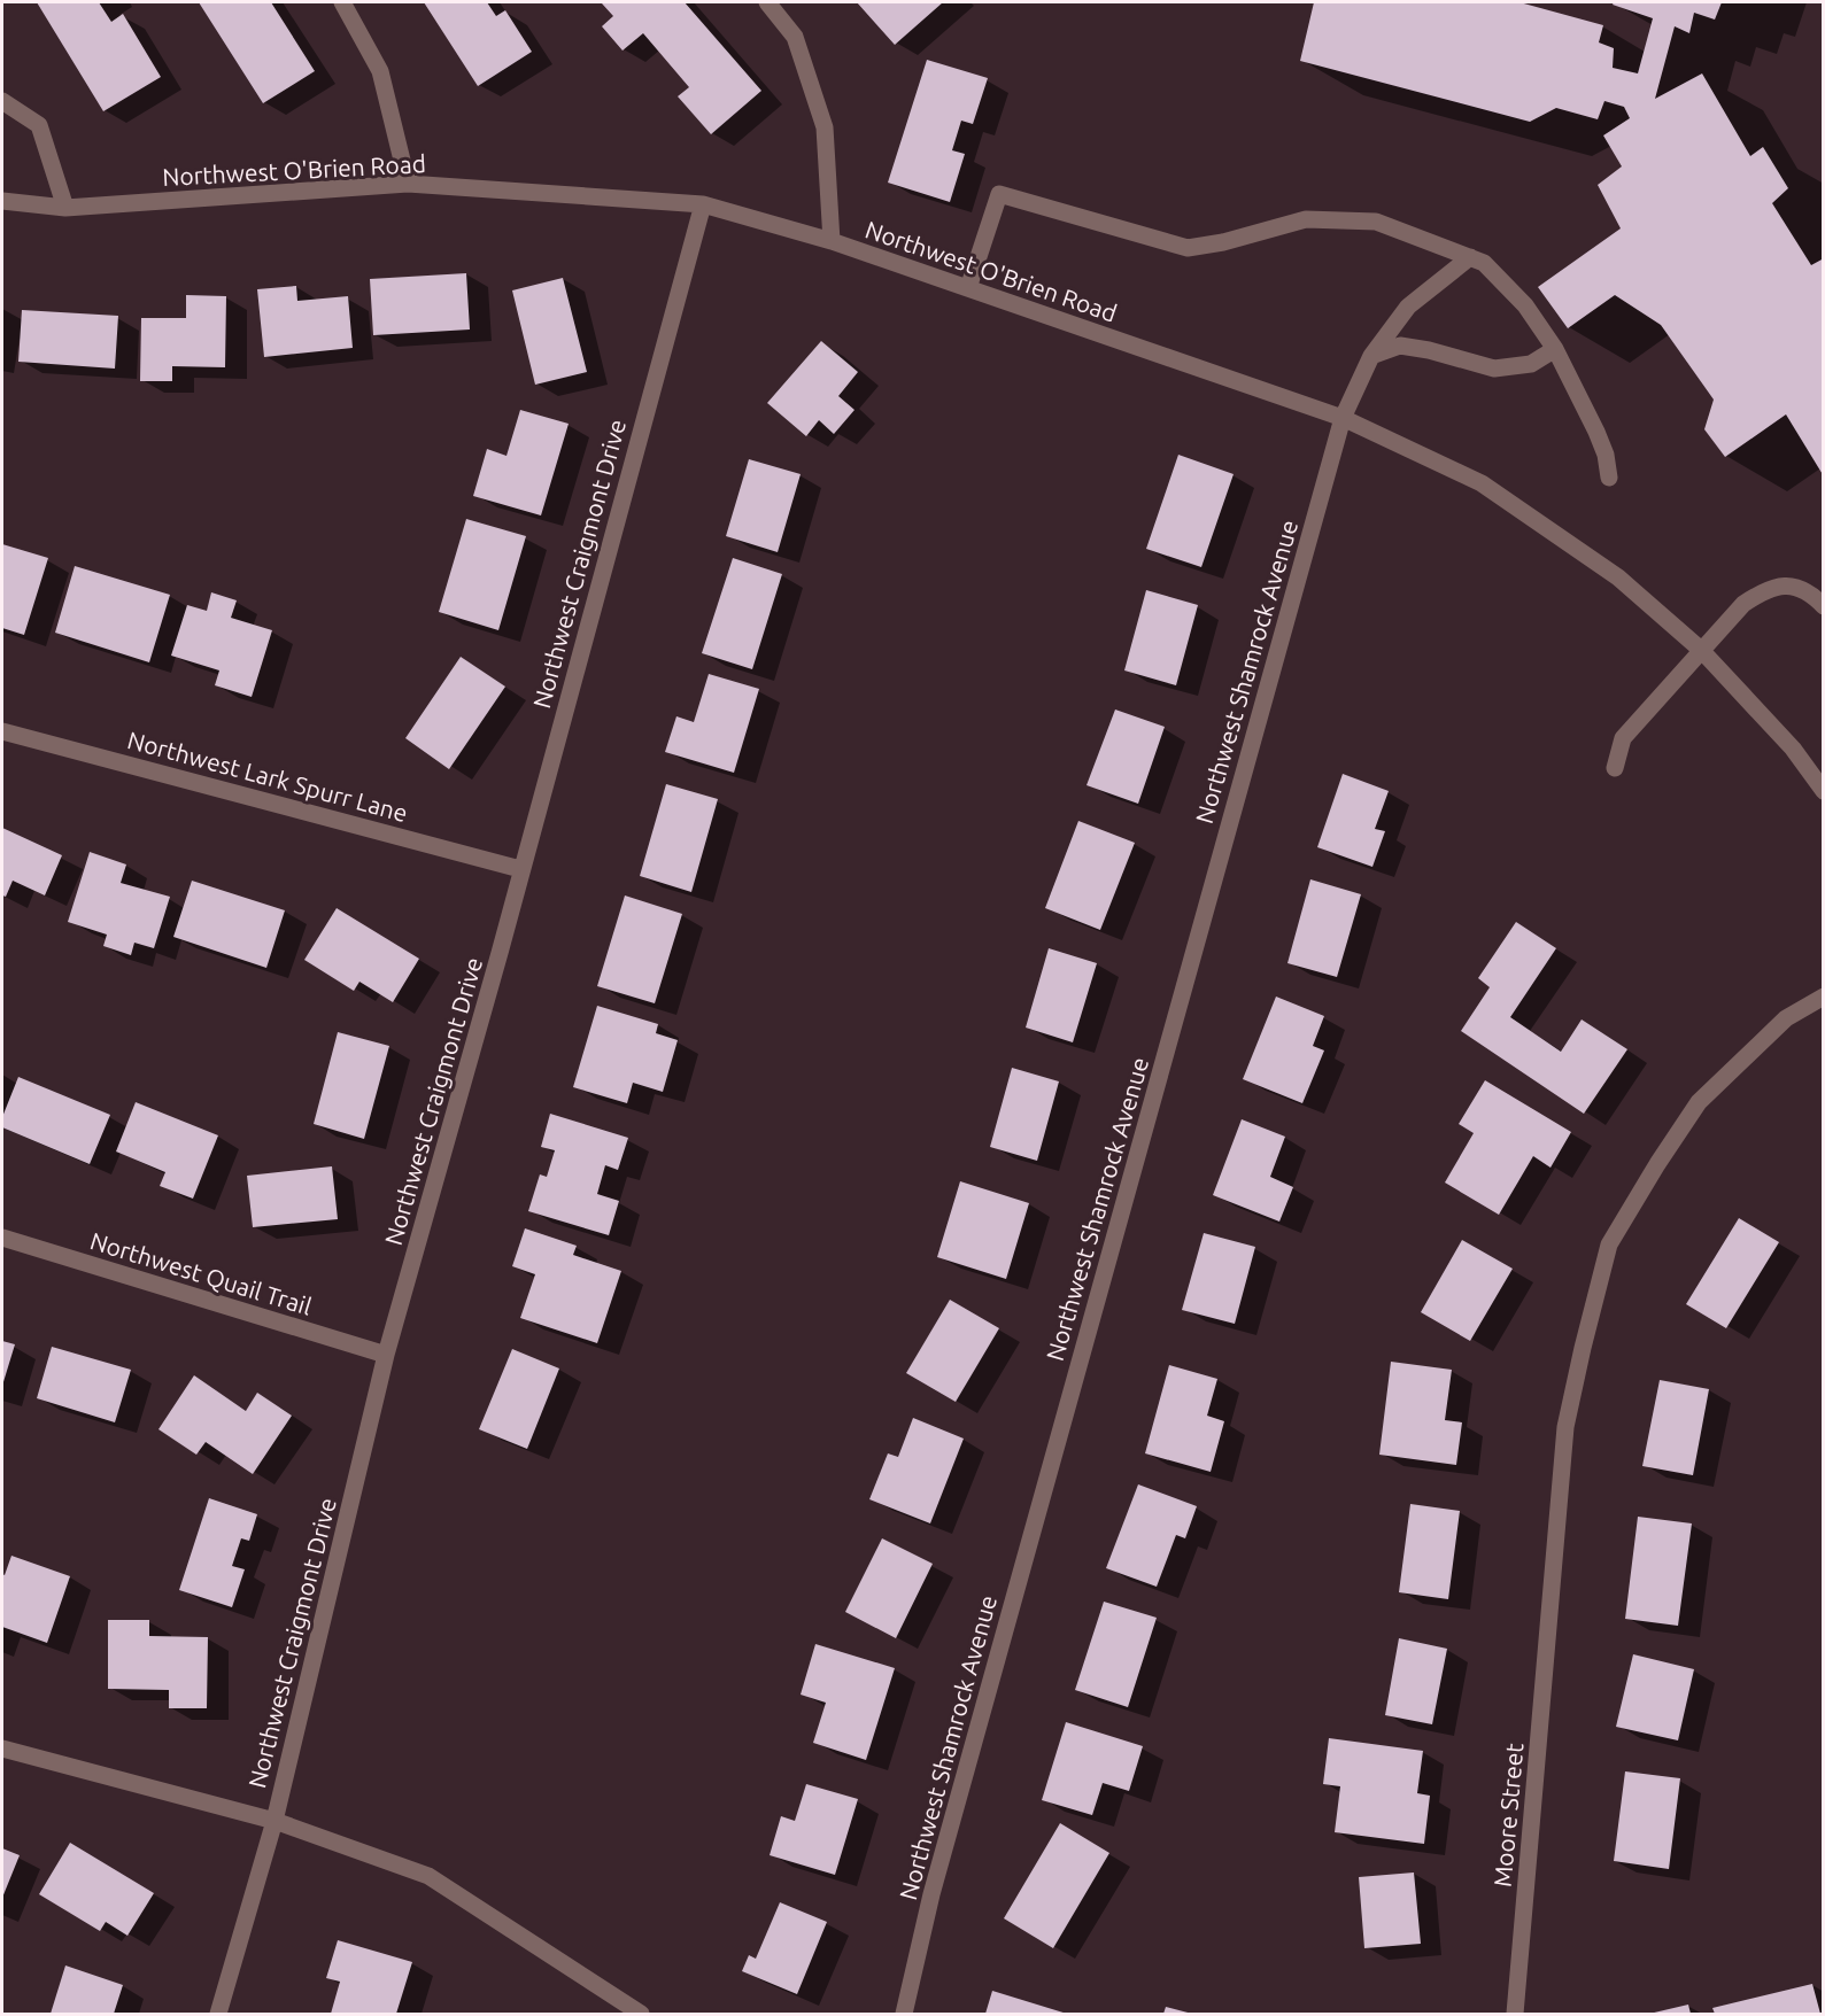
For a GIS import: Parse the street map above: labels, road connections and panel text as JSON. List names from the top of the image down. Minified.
{"streets":{"street":["Northwest O'Brien Road","Northwest Craigmont Drive","Northwest Shamrock Avenue","Northwest Lark Spurr Lane","Northwest Quail Trail","Moore Street"]},"crossings":[["Northwest O'Brien Road","Northwest Craigmont Drive"],["Northwest O'Brien Road","Northwest Shamrock Avenue"],["Northwest Craigmont Drive","Northwest Lark Spurr Lane"],["Northwest Craigmont Drive","Northwest Quail Trail"]]}
